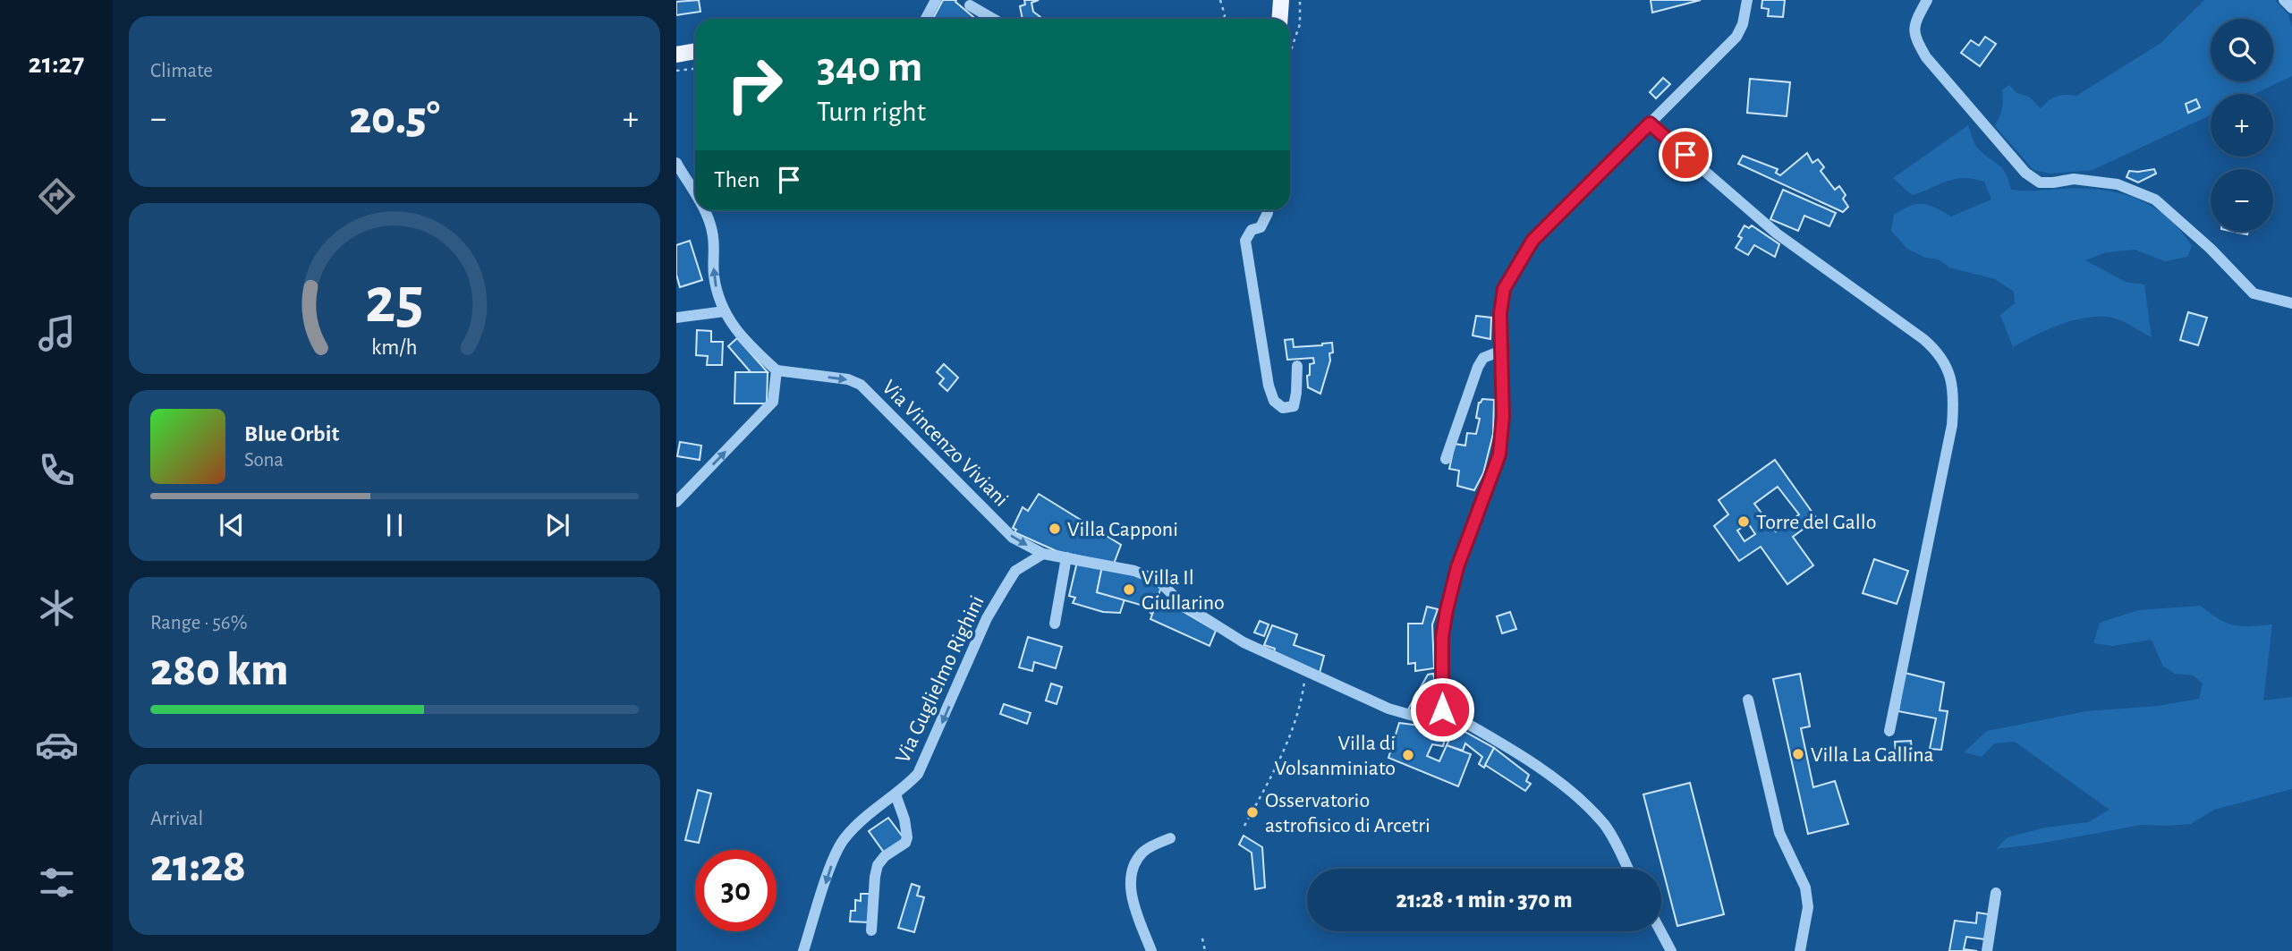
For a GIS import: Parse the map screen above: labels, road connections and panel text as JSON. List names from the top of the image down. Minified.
{"streets":{"street":["Via Vincenzo Viviani","Via Guglielmo Righini"]},"crossings":[["Via Vincenzo Viviani","Via Guglielmo Righini"]],"one_way":["Via Vincenzo Viviani","Via Guglielmo Righini"],"places":["Torre del Gallo","Villa Capponi","Villa Il Giullarino","Villa La Gallina","Villa di Volsanminiato","Osservatorio astrofisico di Arcetri"],"page":{"tabs":"21:27","tile":["Climate",["Range · 56%","280 km"],["Arrival","21:28"]],"map_buttons":["+","−"],"turn":["340 m","Turn right"],"heat":["−","20.5°","+"],"then":"Then","song":["Blue Orbit","Sona"],"limit":"30","trip":"21:28 · 1 min · 370 m","gauge":["25","km/h"]}}
